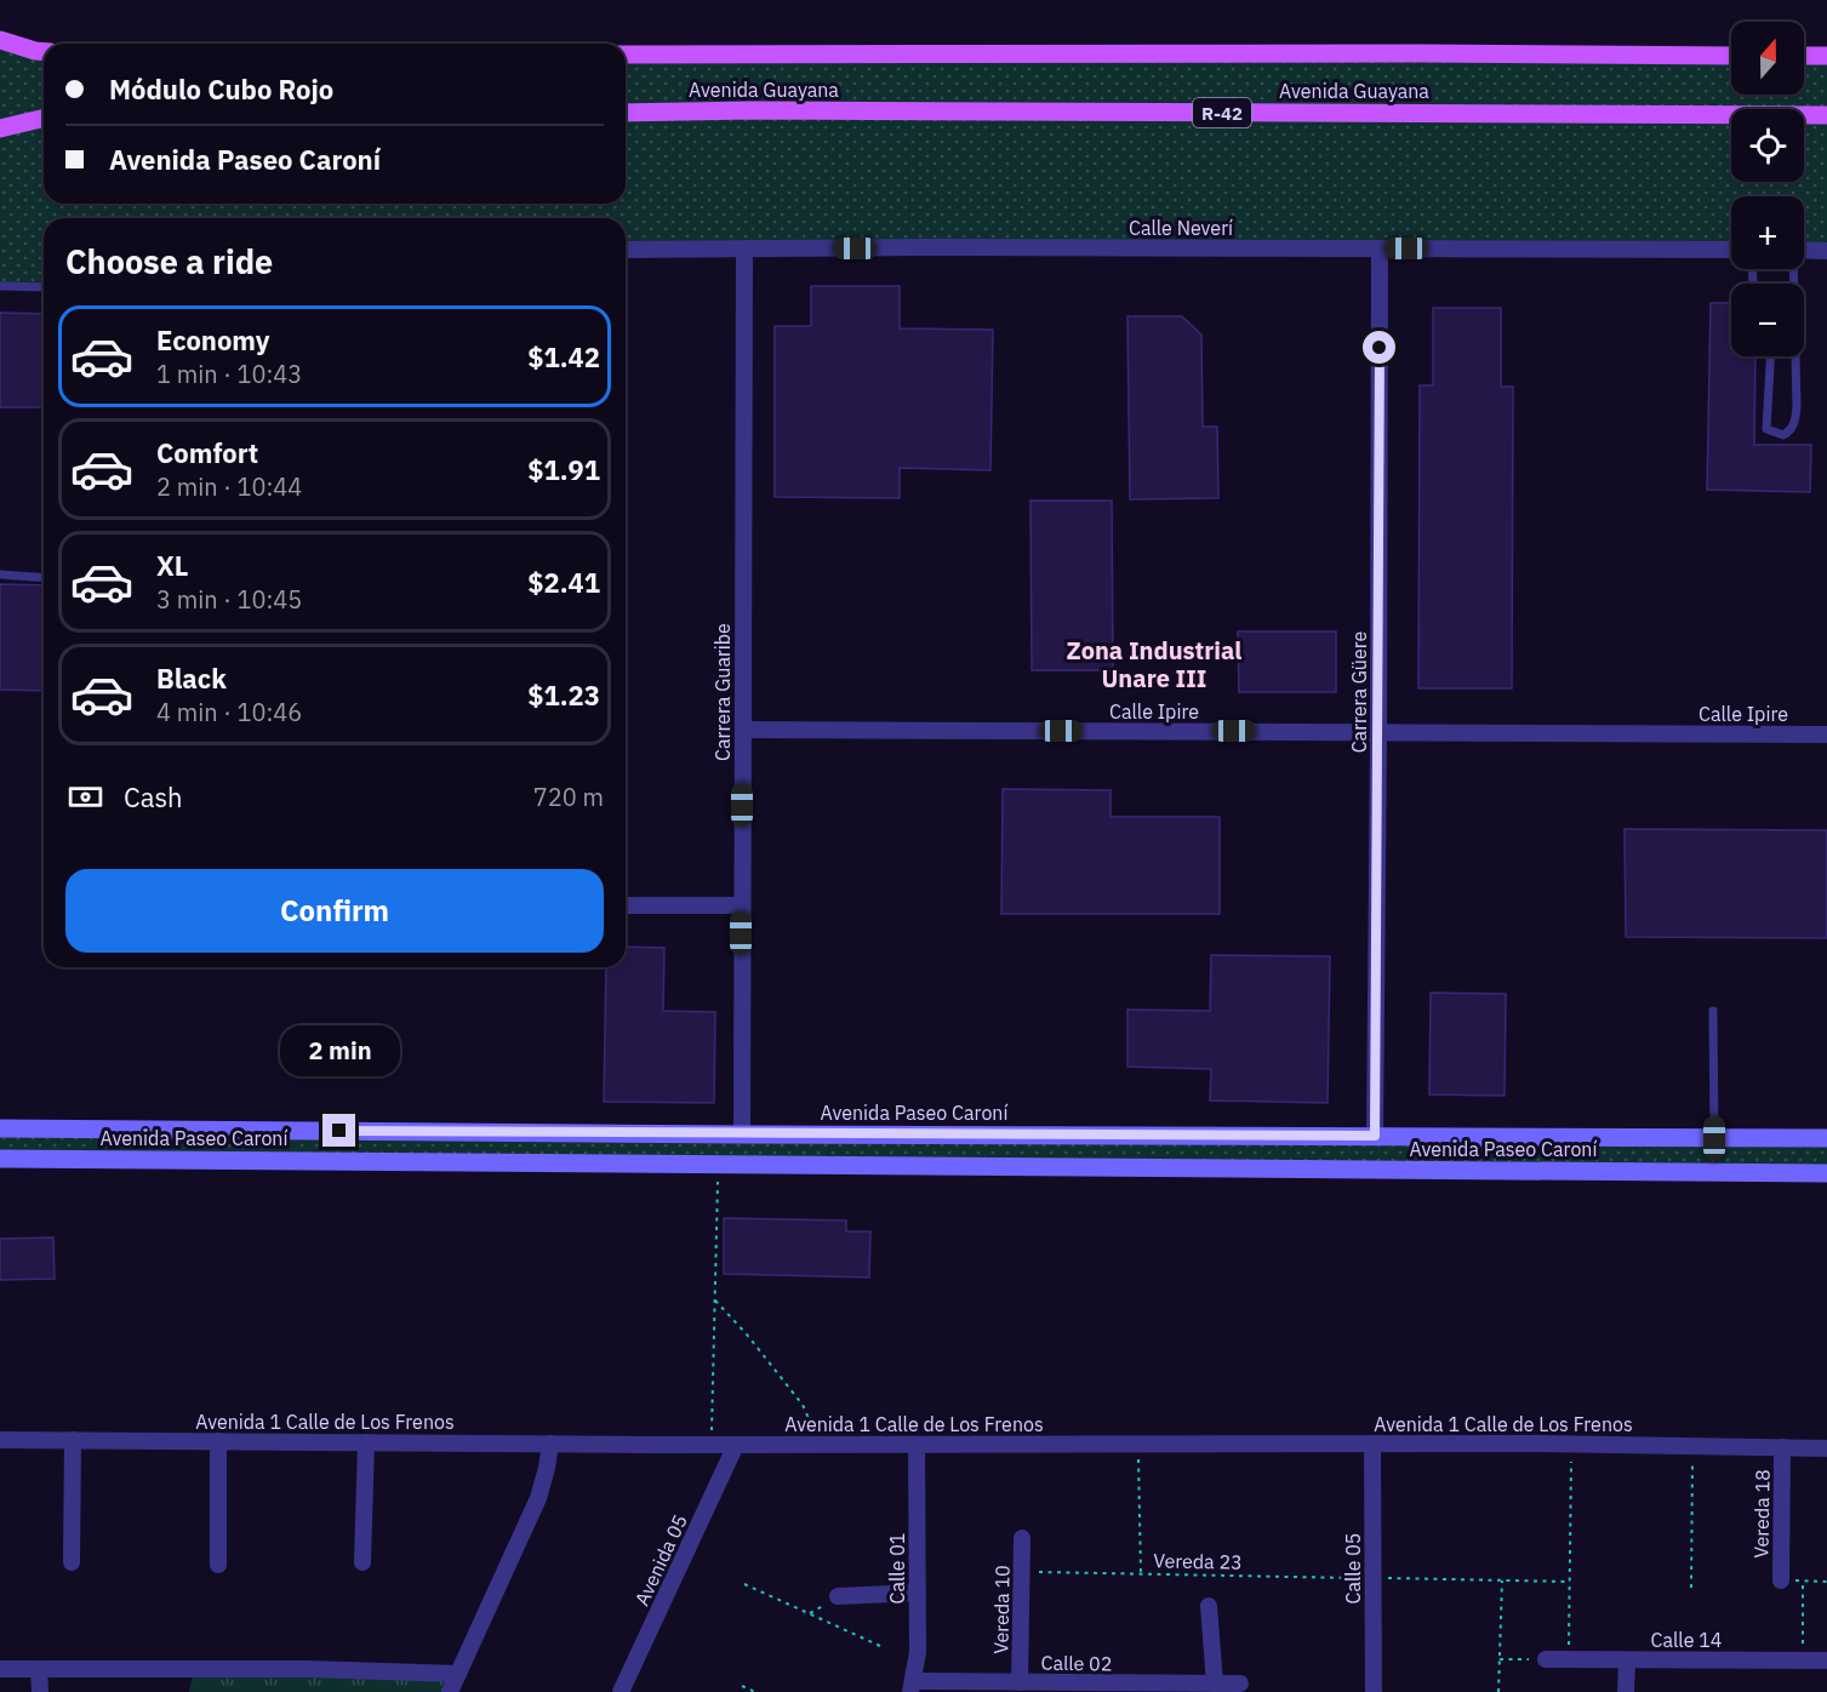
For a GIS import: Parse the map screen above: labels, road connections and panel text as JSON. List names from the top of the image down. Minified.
{"streets":{"main road":["Avenida Guayana","R-42"],"street":["Calle Neverí","Carrera Guaribe","Carrera Güere","Calle Ipire","Avenida Paseo Caroní","Avenida 1 Calle de Los Frenos","Vereda 18","Avenida 05","Calle 01","Calle 05","Vereda 10","Calle 14","Calle 02"],"path":["Vereda 23"]},"crossings":[["Calle Neverí","Carrera Guaribe"],["Calle Neverí","Carrera Güere"],["Carrera Guaribe","Calle Ipire"],["Carrera Guaribe","Avenida Paseo Caroní"],["Carrera Güere","Calle Ipire"],["Carrera Güere","Avenida Paseo Caroní"],["Avenida 1 Calle de Los Frenos","Vereda 18"],["Avenida 1 Calle de Los Frenos","Avenida 05"],["Avenida 1 Calle de Los Frenos","Calle 01"],["Avenida 1 Calle de Los Frenos","Calle 05"],["Vereda 23","Calle 05"],["Vereda 23","Vereda 10"],["Calle 01","Calle 02"],["Vereda 10","Calle 02"]],"districts":["Zona Industrial Unare III"],"north":"top","page":{"map_buttons":["+","−"],"banner":["Módulo Cubo Rojo","Avenida Paseo Caroní"],"heading":"Choose a ride","list":[{"name":"Economy","note":"1 min · 10:43","value":"$1.42"},{"name":"Comfort","note":"2 min · 10:44","value":"$1.91"},{"name":"XL","note":"3 min · 10:45","value":"$2.41"},{"name":"Black","note":"4 min · 10:46","value":"$1.23"}],"pay":["Cash","720 m"],"buttons":"Confirm","bubble":"2 min"}}
